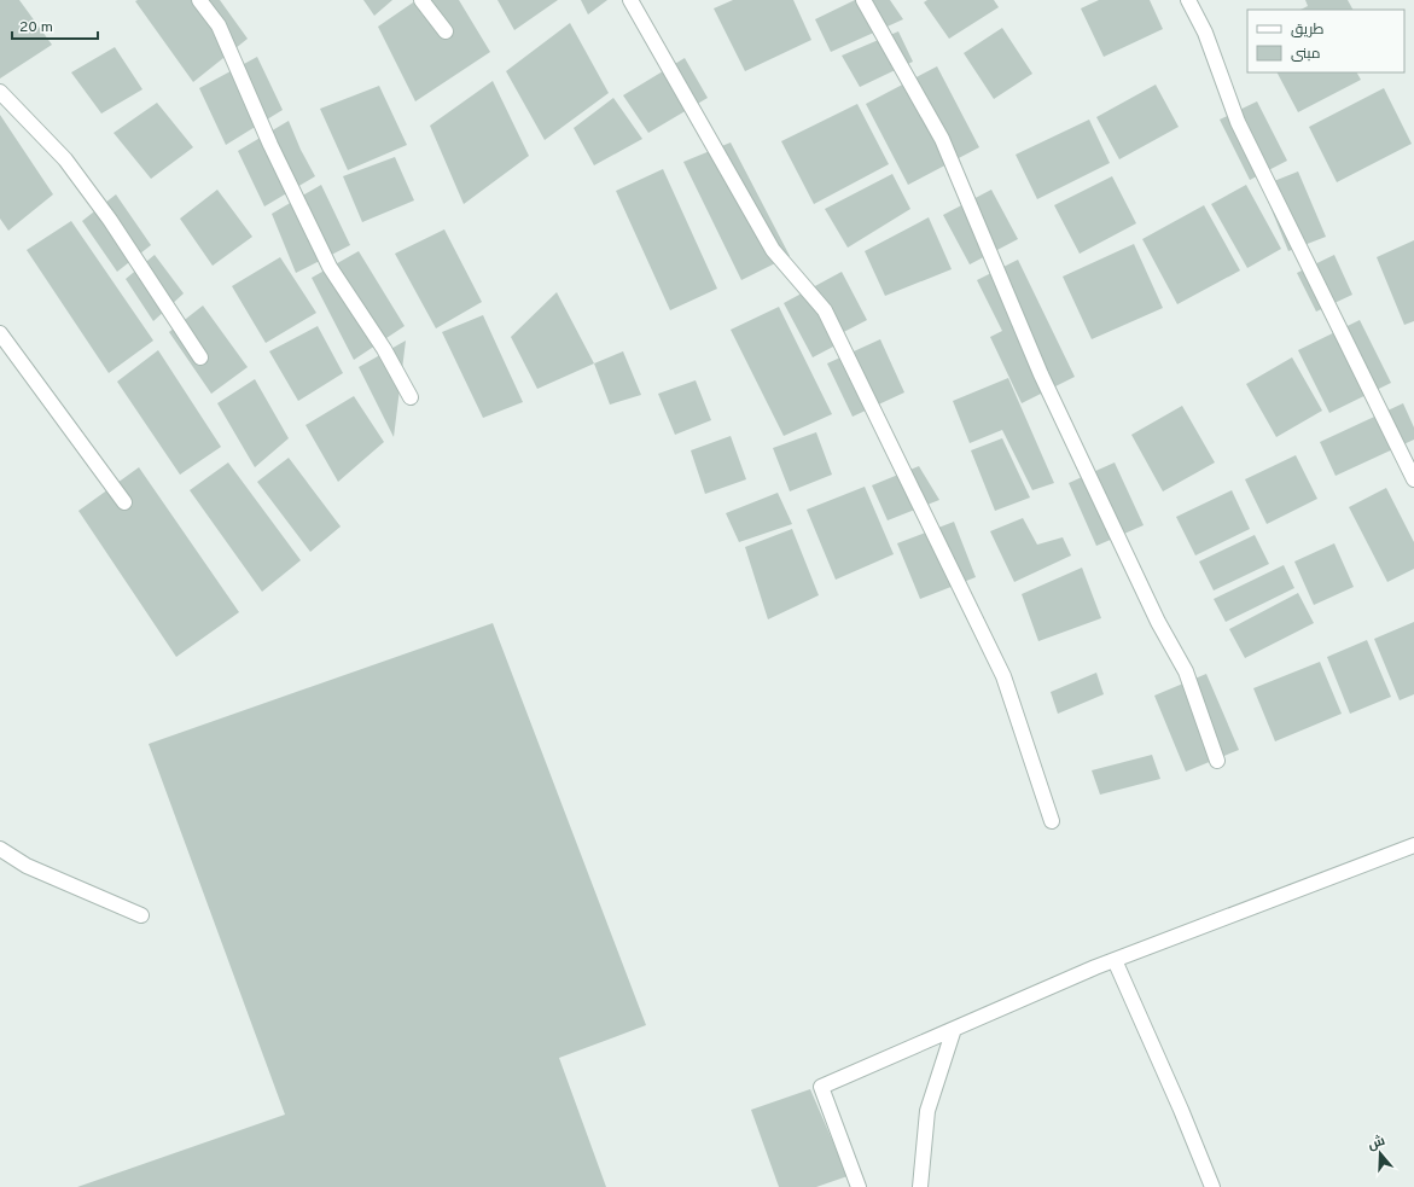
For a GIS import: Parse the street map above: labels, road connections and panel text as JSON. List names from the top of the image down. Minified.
{"legend":["طريق","مبنى"],"scale_bar":"20 m","north":"top"}
